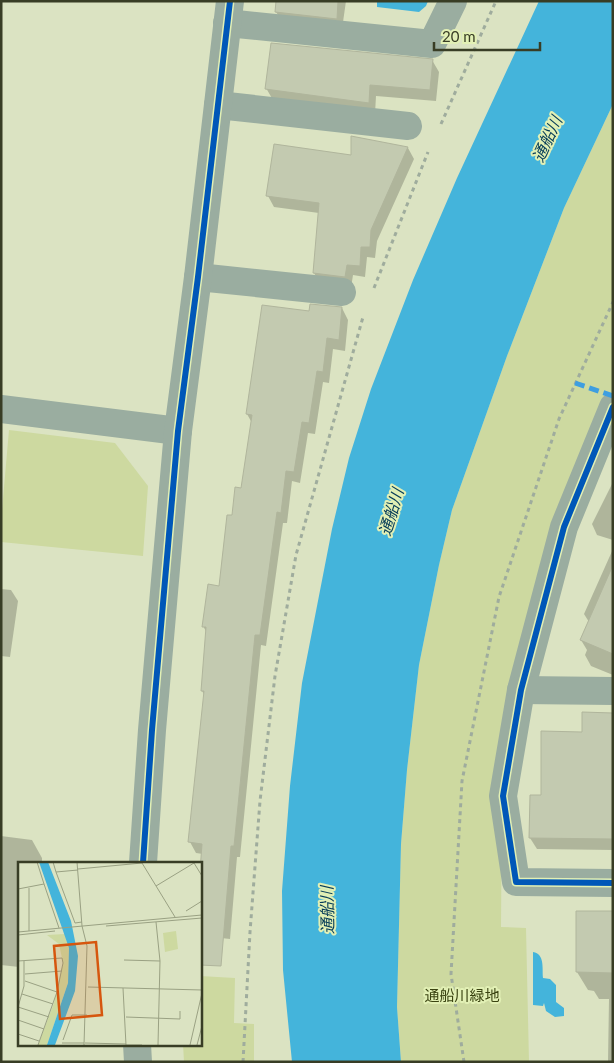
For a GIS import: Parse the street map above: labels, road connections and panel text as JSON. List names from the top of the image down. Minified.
{"water":["通船川"],"parks":["通船川緑地"],"scale_bar":"20 m"}
